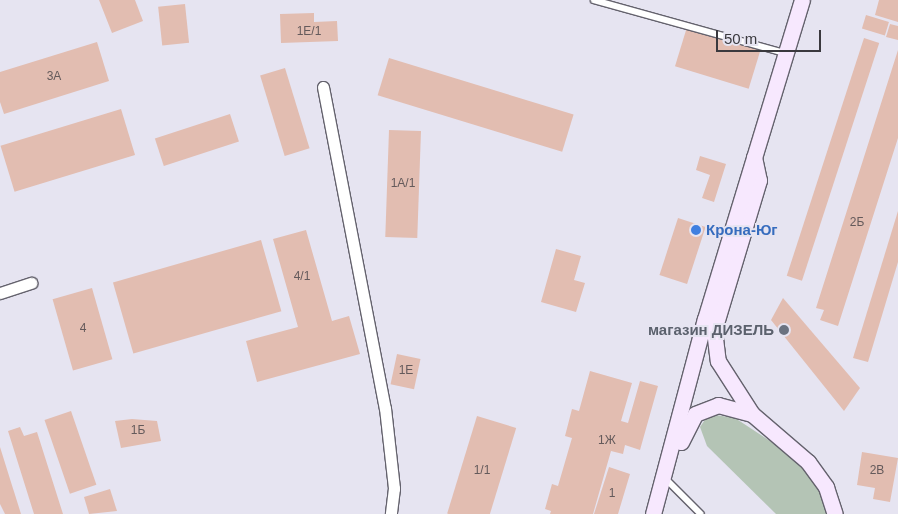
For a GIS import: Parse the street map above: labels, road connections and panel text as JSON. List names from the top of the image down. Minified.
{"places":["Крона-Юг","магазин ДИЗЕЛЬ"],"house_numbers":["1Е/1","3А","1А/1","2Б","4/1","4","1Е","1Б","1Ж","1/1","2В","1"],"scale_bar":"50 m"}
